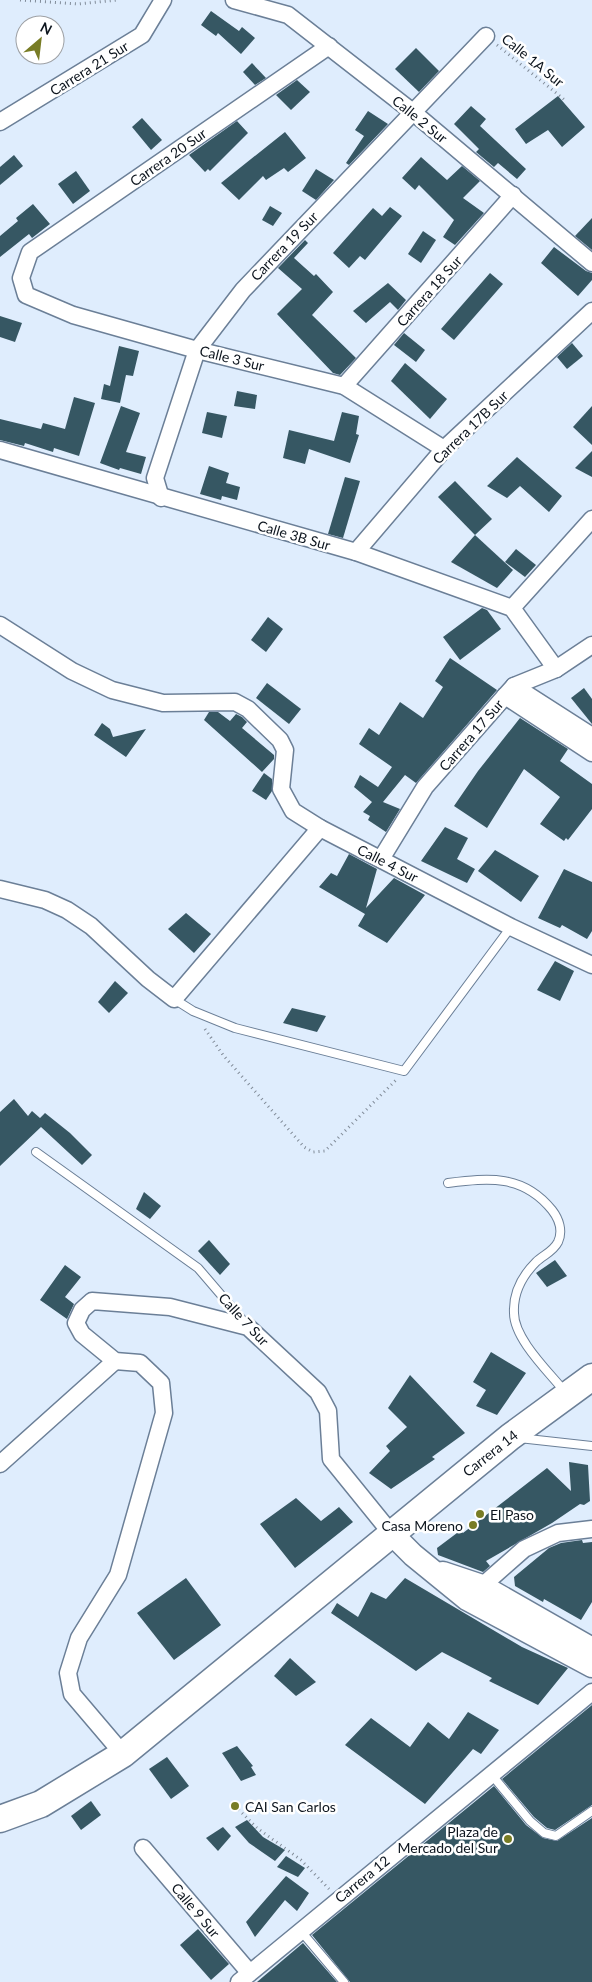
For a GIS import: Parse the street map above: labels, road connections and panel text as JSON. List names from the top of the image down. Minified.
{"streets":{"main road":["Carrera 14"],"street":["Carrera 21 Sur","Calle 2 Sur","Carrera 20 Sur","Carrera 19 Sur","Carrera 18 Sur","Calle 3 Sur","Carrera 17B Sur","Calle 3B Sur","Carrera 17 Sur","Calle 4 Sur","Calle 7 Sur","Carrera 12","Calle 9 Sur"],"path":["Calle 1A Sur"]},"crossings":[["Calle 1A Sur","Carrera 19 Sur"],["Calle 2 Sur","Carrera 20 Sur"],["Calle 2 Sur","Carrera 19 Sur"],["Calle 2 Sur","Carrera 18 Sur"],["Carrera 20 Sur","Calle 3 Sur"],["Carrera 19 Sur","Calle 3 Sur"],["Carrera 19 Sur","Calle 3B Sur"],["Carrera 18 Sur","Calle 3 Sur"],["Calle 3 Sur","Carrera 17B Sur"],["Carrera 17B Sur","Calle 3B Sur"],["Carrera 17 Sur","Calle 4 Sur"],["Calle 7 Sur","Carrera 14"],["Carrera 12","Calle 9 Sur"]],"places":["El Paso","Casa Moreno","CAI San Carlos","Plaza de Mercado del Sur"],"north":"top right"}
